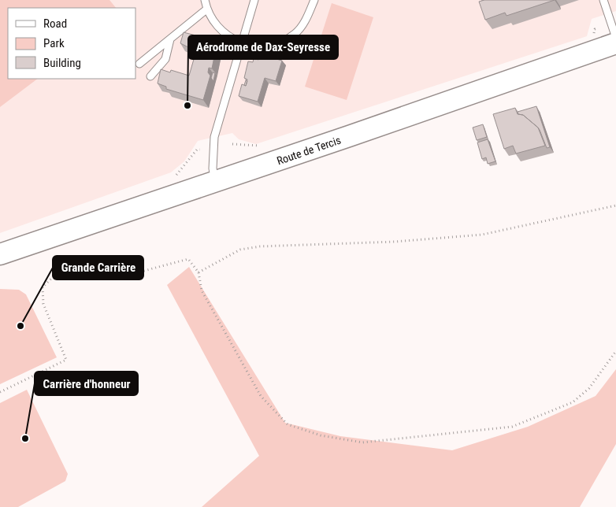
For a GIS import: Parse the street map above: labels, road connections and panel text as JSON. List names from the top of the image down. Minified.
{"streets":{"main road":["Route de Tercis"]},"places":["Aérodrome de Dax-Seyresse","Grande Carrière","Carrière d'honneur"],"legend":["Road","Park","Building"]}
